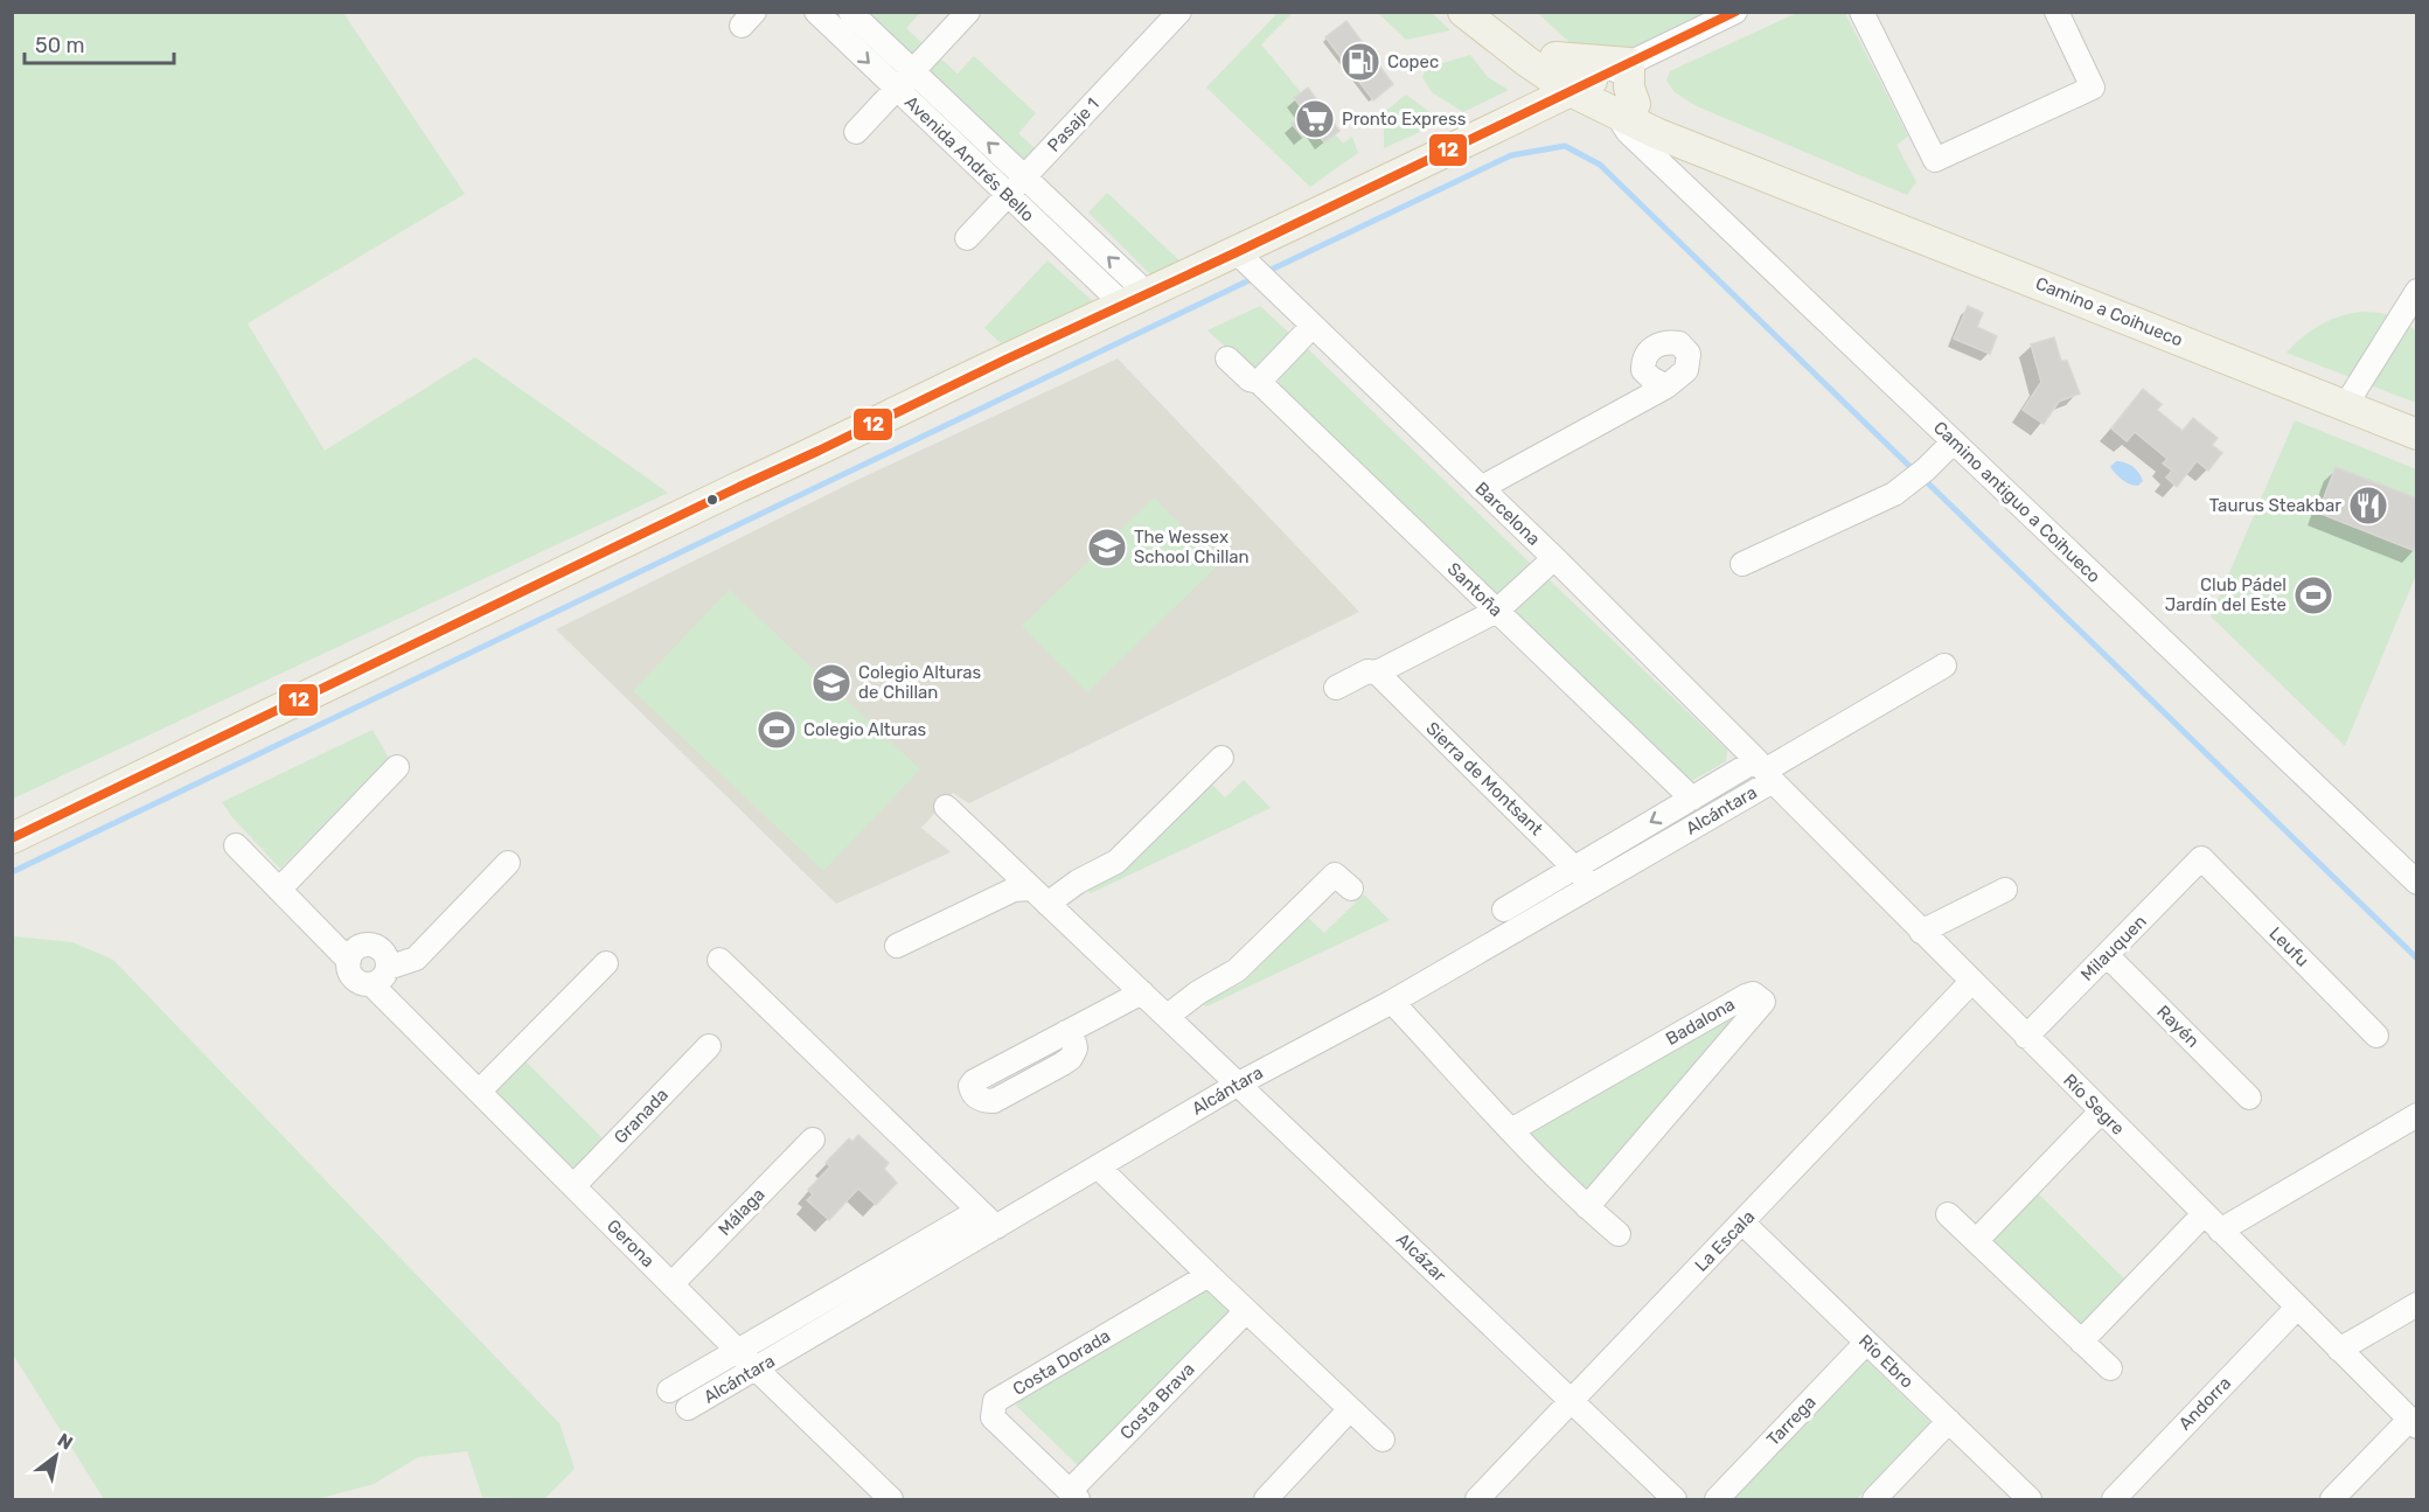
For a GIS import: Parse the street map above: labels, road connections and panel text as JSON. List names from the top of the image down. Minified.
{"streets":{"main road":["Camino a Coihueco"],"street":["Pasaje 1","Avenida Andrés Bello","Camino antiguo a Coihueco","Barcelona","Santoña","Sierra de Montsant","Alcántara","Leufu","Milauquen","Badalona","Rayén","Río Segre","Granada","Málaga","La Escala","Gerona","Alcázar","Río Ebro","Costa Dorada","Costa Brava","Andorra","Tarrega"]},"crossings":[["Pasaje 1","Avenida Andrés Bello"],["Camino a Coihueco","Camino antiguo a Coihueco"],["Barcelona","Alcántara"],["Barcelona","Río Segre"],["Santoña","Alcántara"],["Sierra de Montsant","Alcántara"],["Alcántara","Río Segre"],["Alcántara","Gerona"],["Alcántara","Alcázar"],["Leufu","Milauquen"],["Milauquen","Rayén"],["Milauquen","Río Segre"],["Río Segre","La Escala"],["Río Segre","Andorra"],["Granada","Gerona"],["Málaga","Gerona"],["La Escala","Alcázar"],["La Escala","Río Ebro"],["Río Ebro","Tarrega"],["Costa Dorada","Costa Brava"]],"places":{"fuel station":["Copec"],"supermarket":["Pronto Express"],"restaurant":["Taurus Steakbar"],"school or university":["The Wessex School Chillan","Colegio Alturas de Chillan"],"sports":["Club Pádel Jardín del Este","Colegio Alturas"]},"lines":["transit line 12"],"scale_bar":"50 m","north":"top right"}
